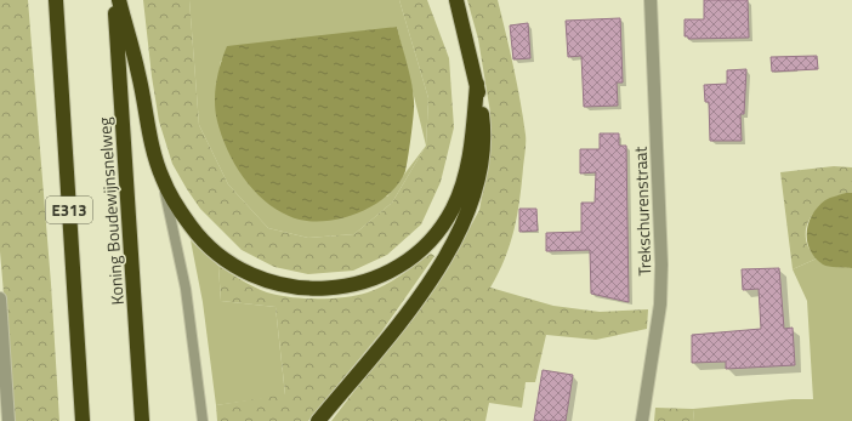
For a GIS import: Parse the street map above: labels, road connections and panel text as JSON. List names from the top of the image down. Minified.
{"streets":{"highway":["E313","Koning Boudewijnsnelweg"],"street":["Trekschurenstraat"]}}
